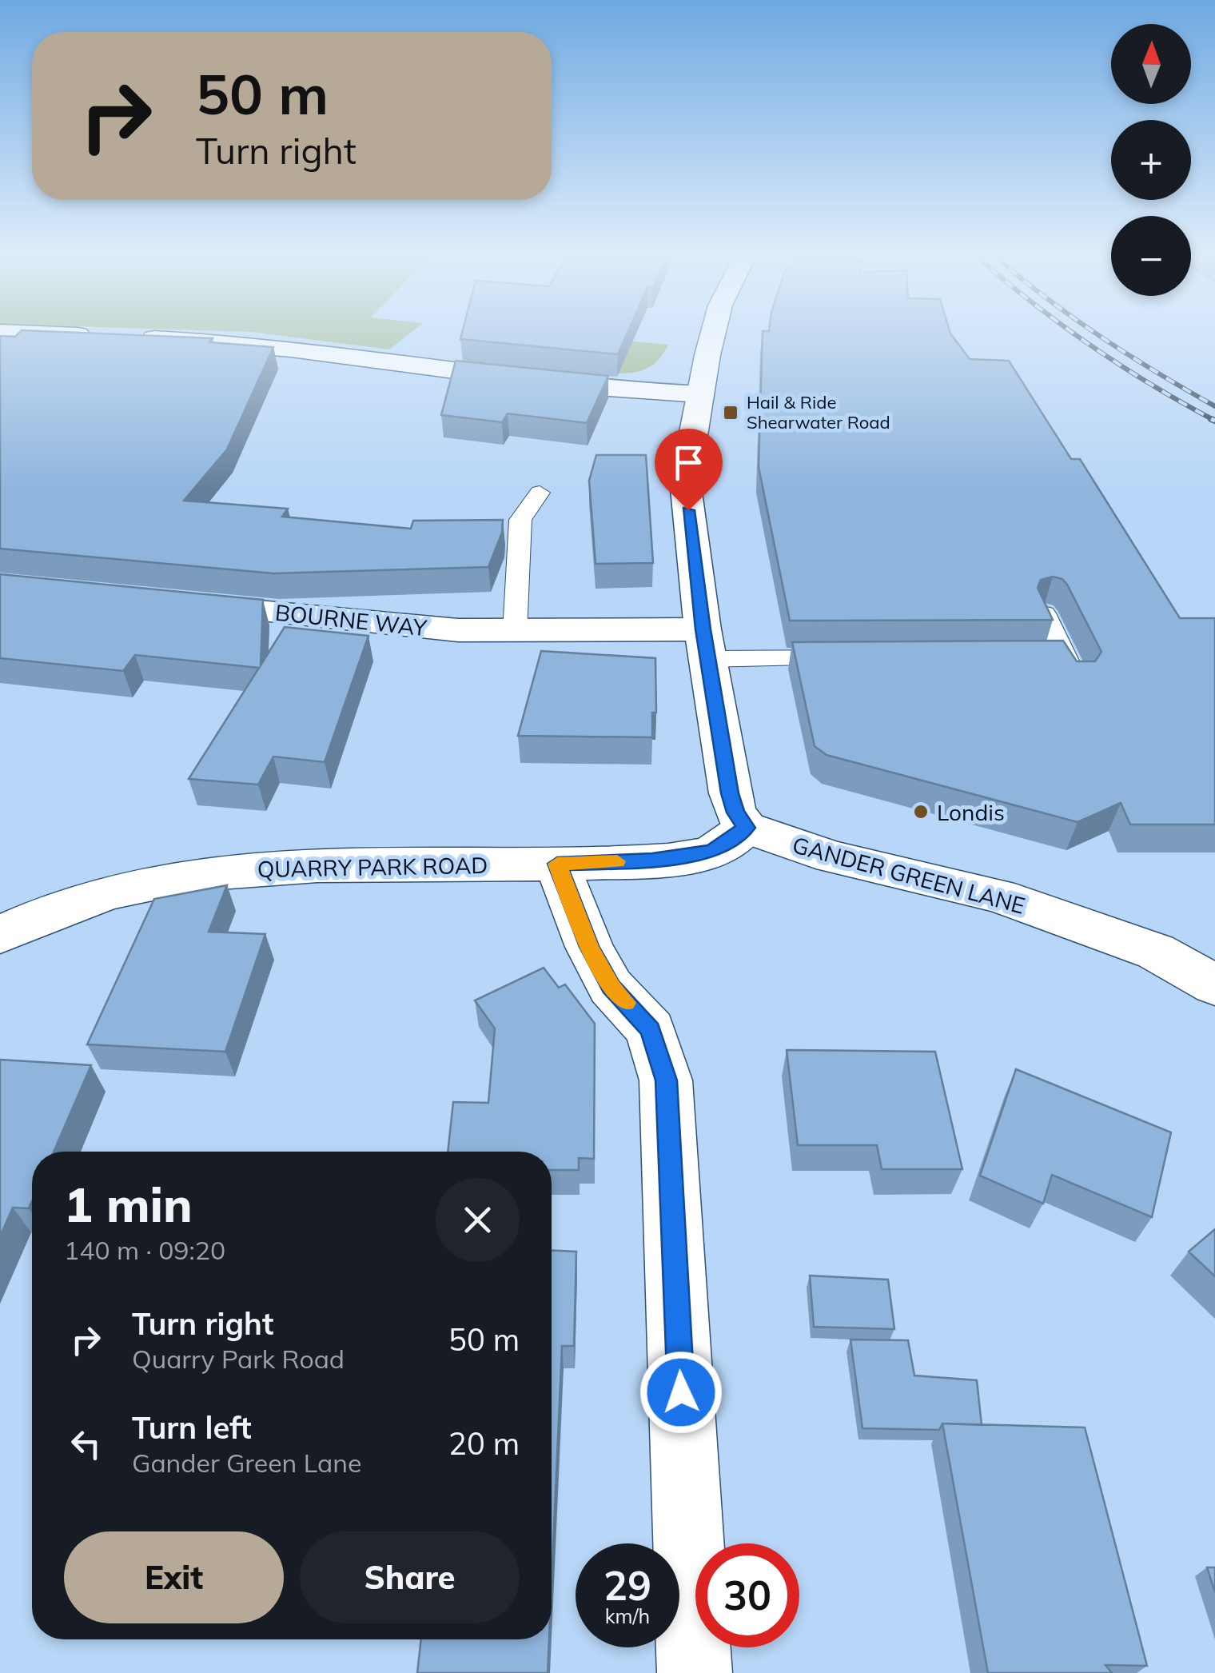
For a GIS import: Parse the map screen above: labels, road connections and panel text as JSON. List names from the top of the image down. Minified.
{"streets":{"street":["BOURNE WAY","QUARRY PARK ROAD","GANDER GREEN LANE"]},"crossings":[["QUARRY PARK ROAD","GANDER GREEN LANE"]],"places":{"transit":["Hail & Ride Shearwater Road"],"other":["Londis"]},"north":"top","page":{"map_buttons":["+","−"],"turn":["50 m","Turn right"],"heading":["1 min","140 m · 09:20"],"list":[{"name":"Turn right","note":"Quarry Park Road","value":"50 m"},{"name":"Turn left","note":"Gander Green Lane","value":"20 m"}],"buttons":["Exit","Share"],"speed":"29 km/h","limit":"30"}}
